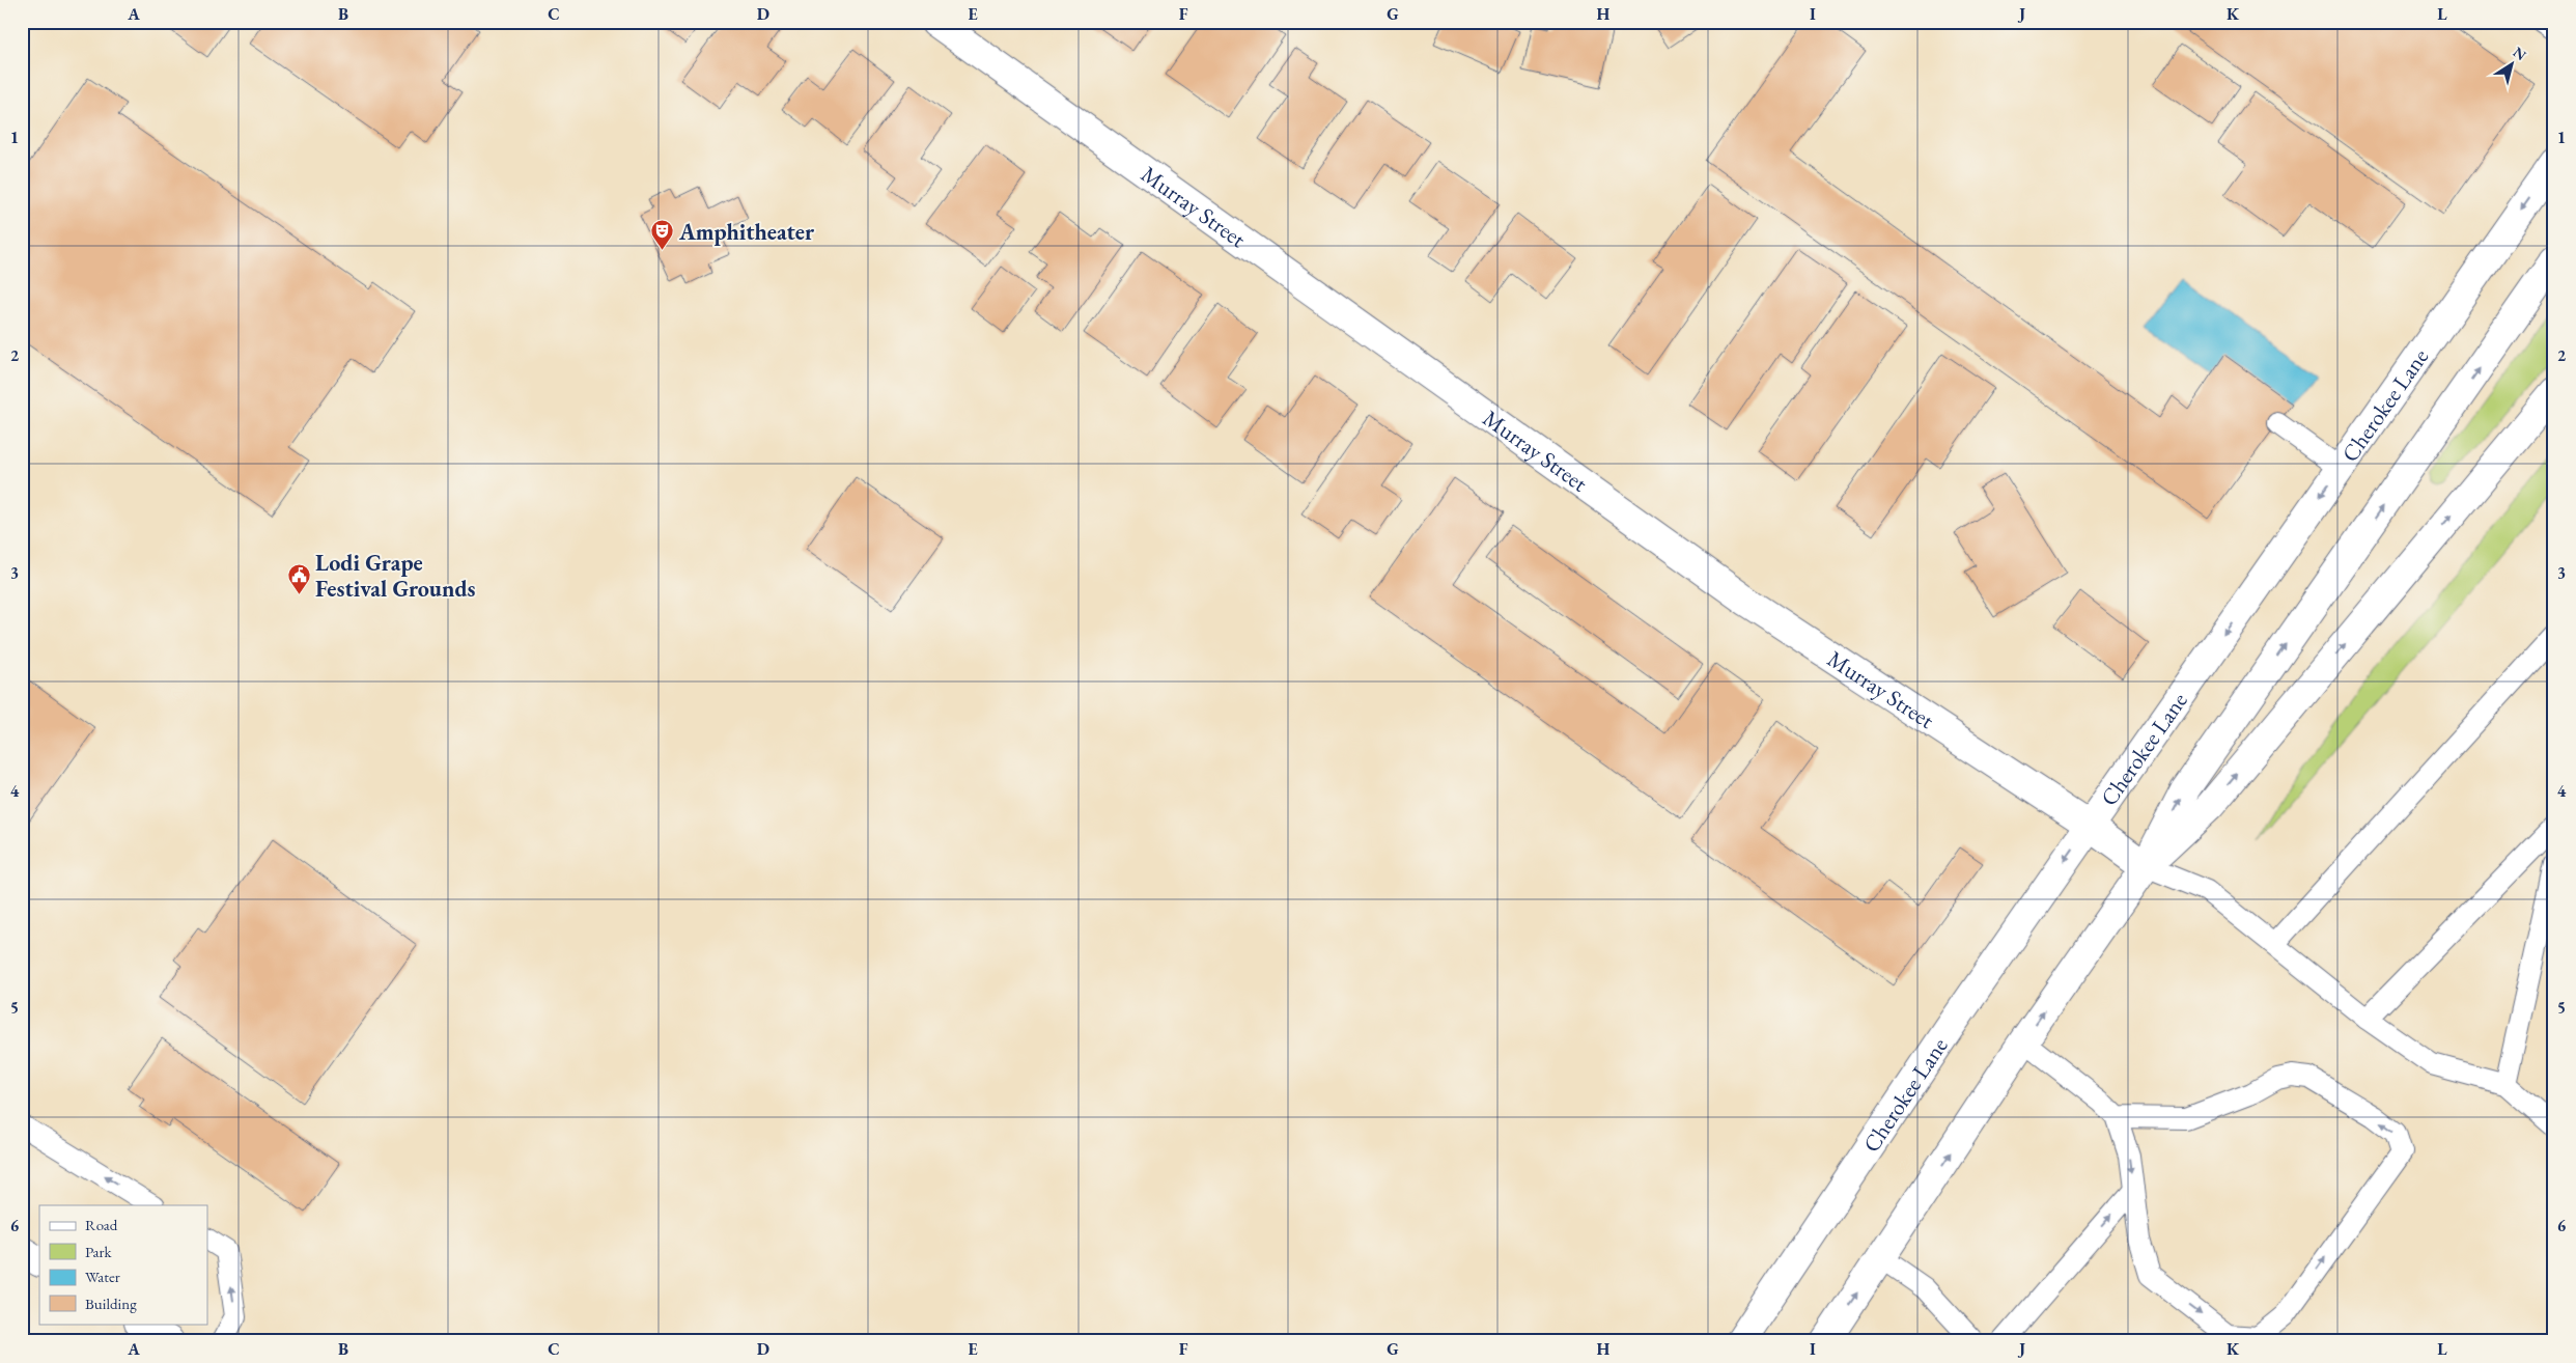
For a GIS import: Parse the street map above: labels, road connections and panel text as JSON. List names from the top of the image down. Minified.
{"streets":{"main road":["Murray Street","Cherokee Lane"]},"crossings":[["Murray Street","Cherokee Lane"]],"places":{"theatre":["Amphitheater"],"public building":["Lodi Grape Festival Grounds"]},"legend":["Road","Park","Water","Building"],"north":"top right","grid":{"columns":["A","B","C","D","E","F","G","H","I","J","K","L"],"rows":["1","2","3","4","5","6"]}}
